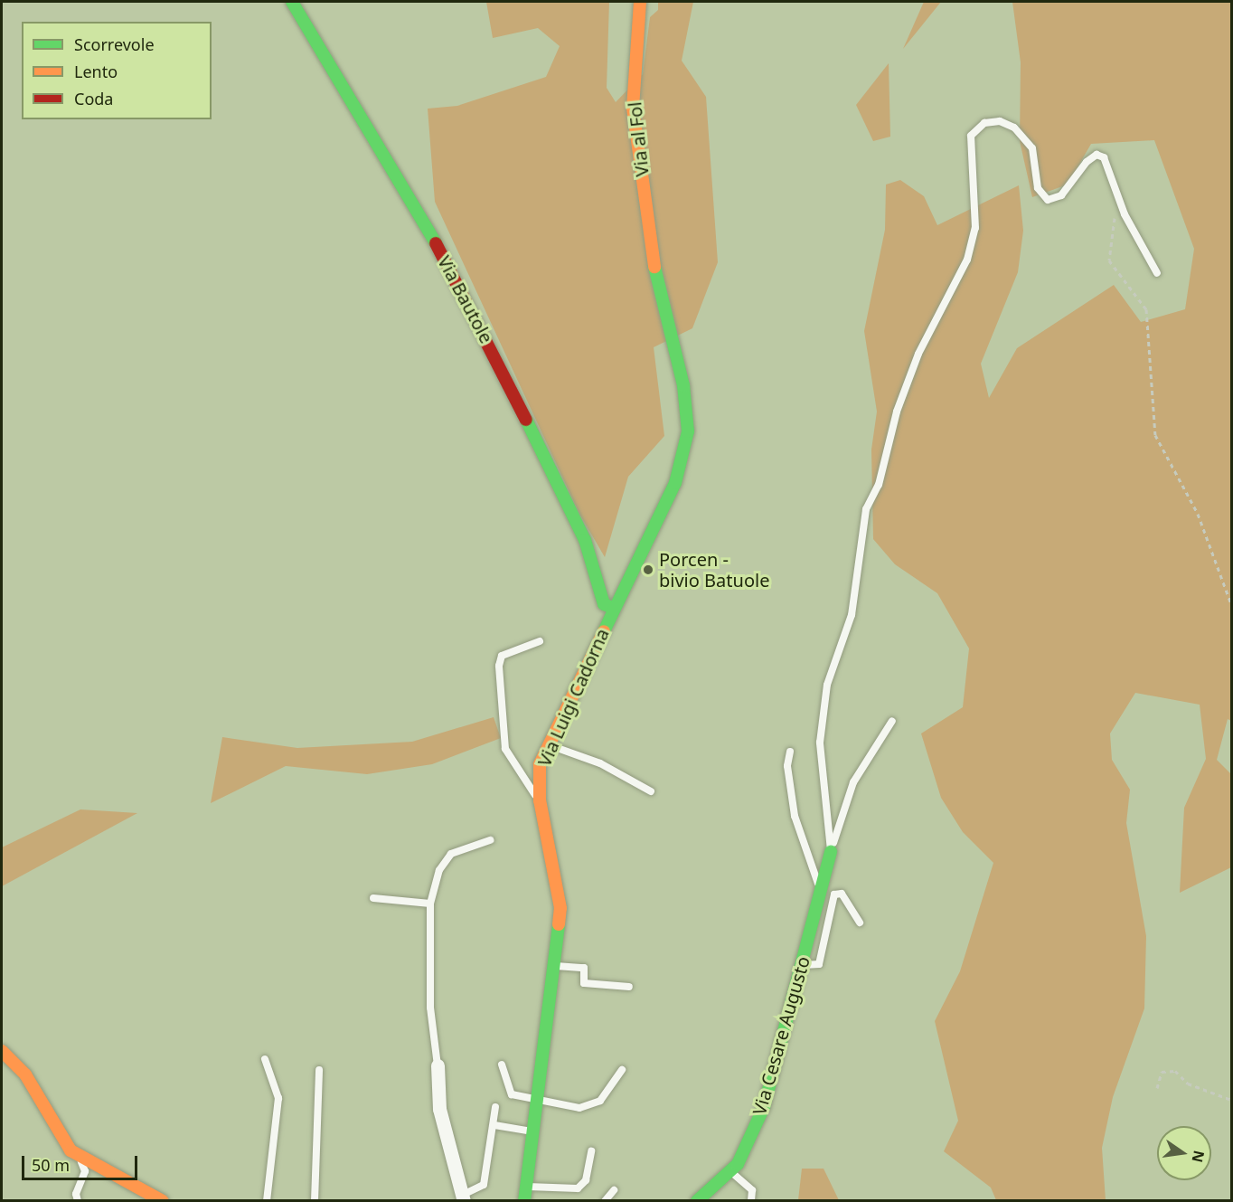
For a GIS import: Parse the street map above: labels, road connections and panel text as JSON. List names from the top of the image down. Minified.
{"streets":{"street":["Via al Fol","Via Bautole","Via Luigi Cadorna","Via Cesare Augusto"]},"crossings":[["Via al Fol","Via Luigi Cadorna"],["Via Bautole","Via Luigi Cadorna"]],"places":["Porcen - bivio Batuole"],"legend":["Scorrevole","Lento","Coda"],"scale_bar":"50 m","north":"right"}
